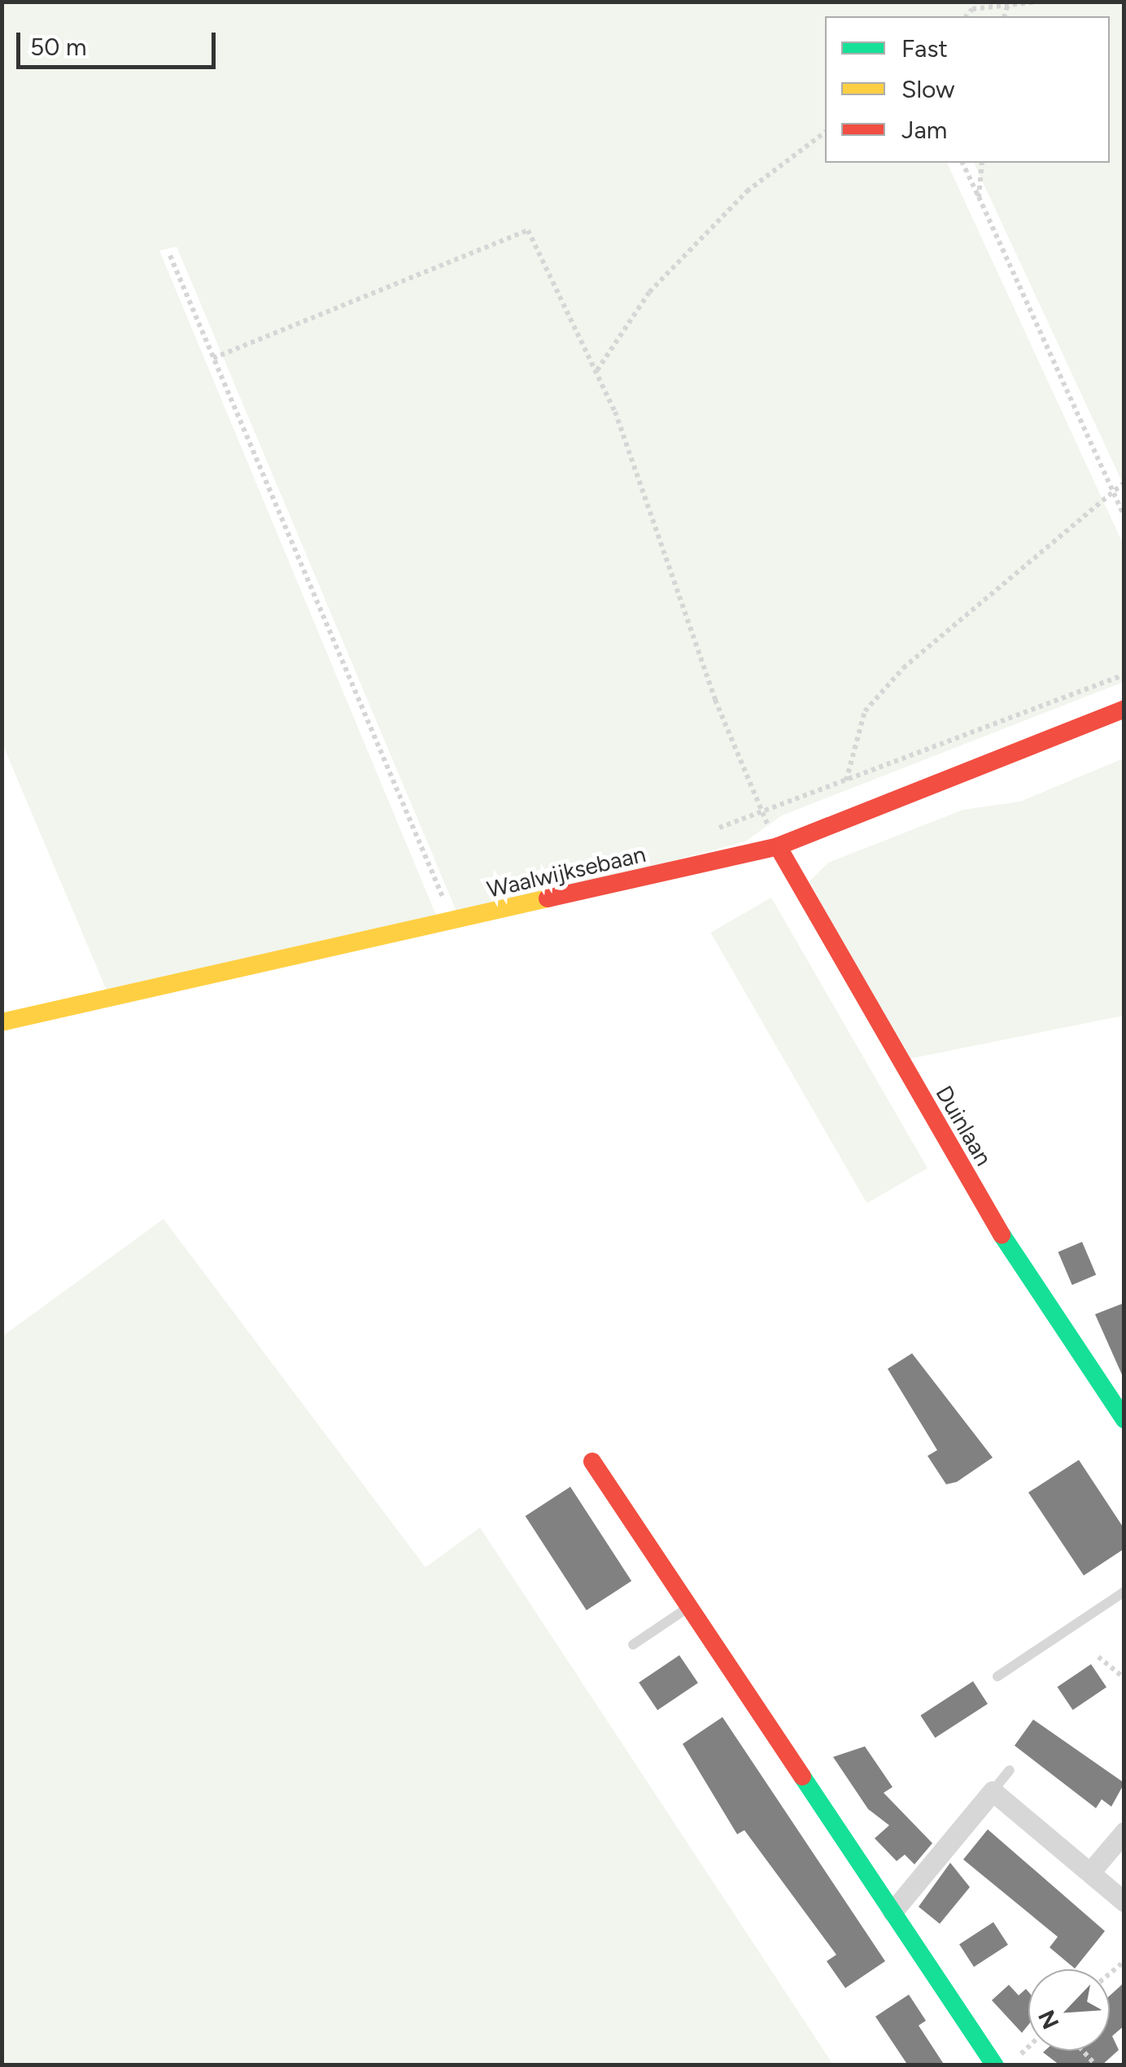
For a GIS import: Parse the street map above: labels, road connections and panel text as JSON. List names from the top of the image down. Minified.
{"streets":{"street":["Waalwijksebaan","Duinlaan"]},"crossings":[["Waalwijksebaan","Duinlaan"]],"legend":["Fast","Slow","Jam"],"scale_bar":"50 m","north":"bottom left"}
